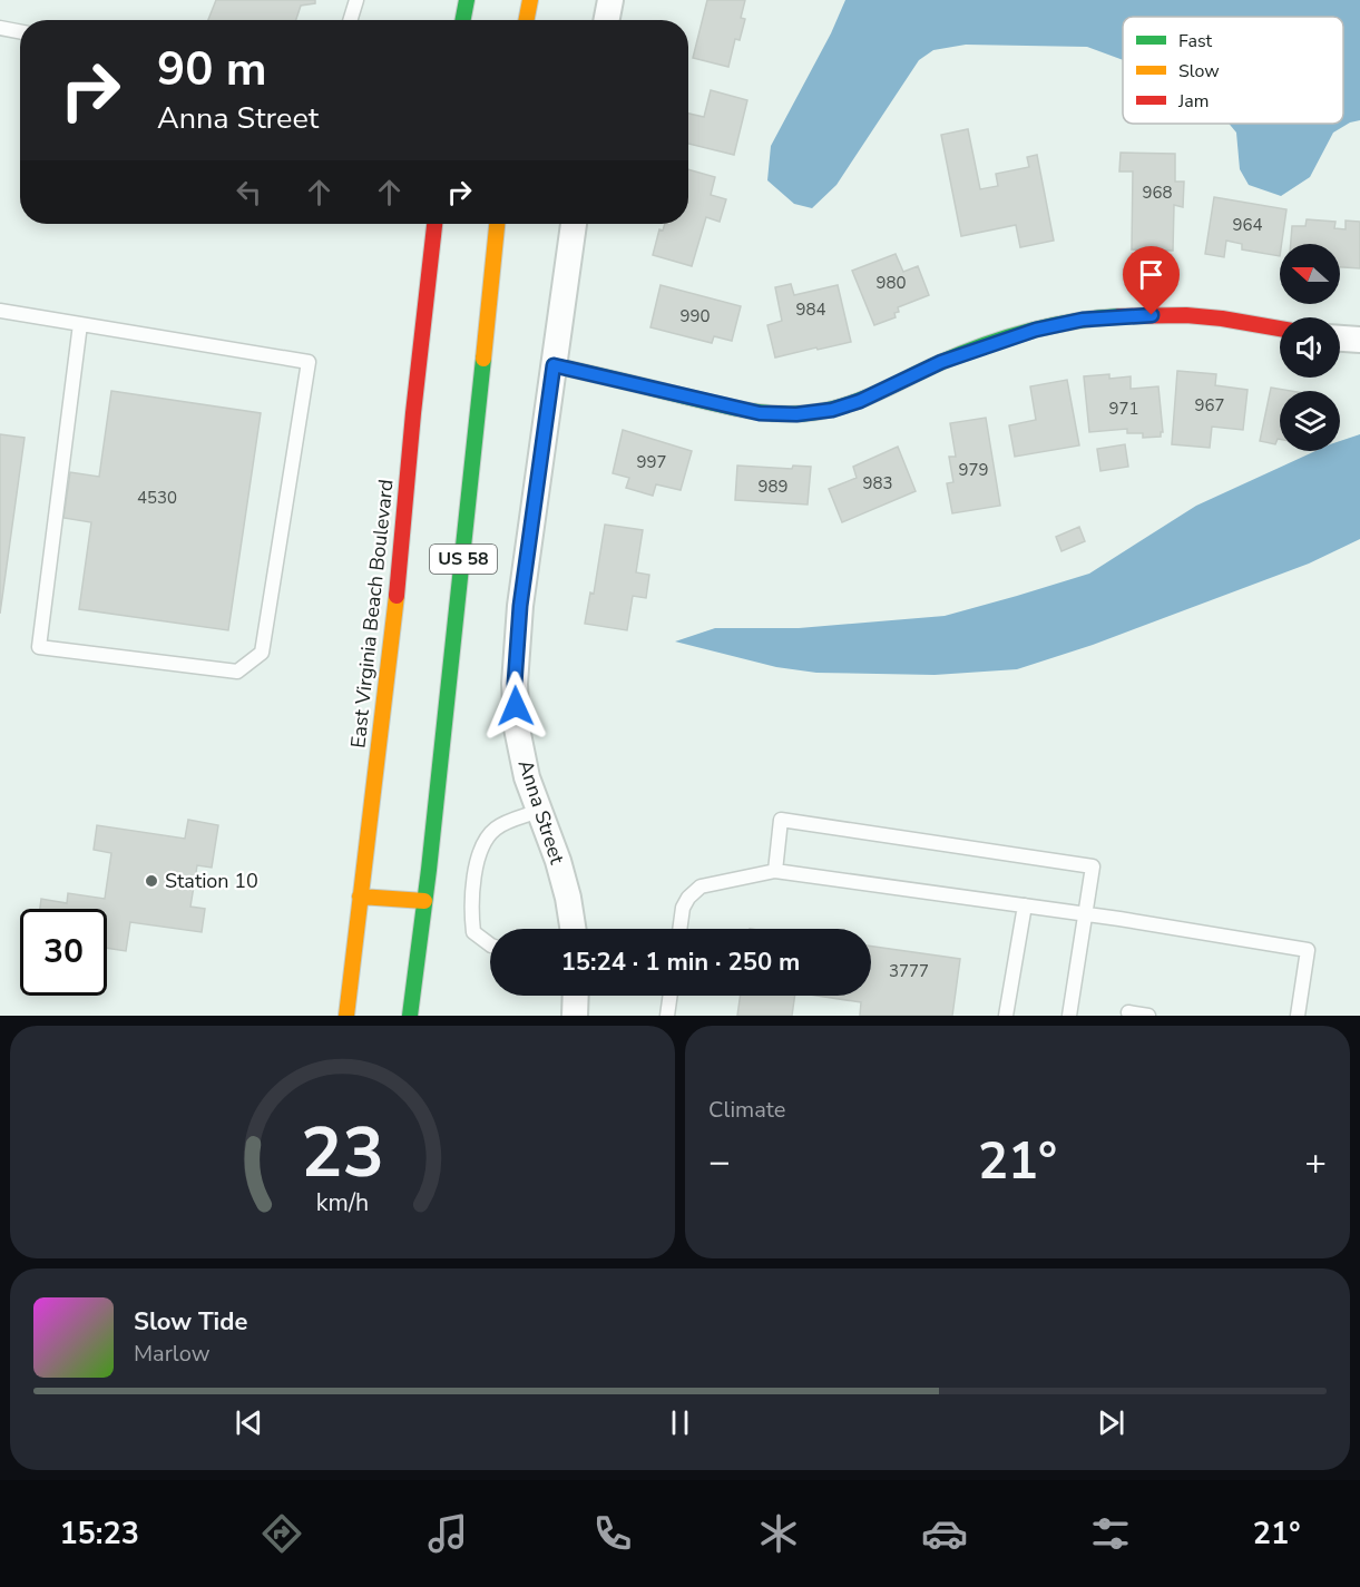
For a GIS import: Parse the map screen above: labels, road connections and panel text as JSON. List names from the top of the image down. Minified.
{"streets":{"main road":["US 58","East Virginia Beach Boulevard"],"street":["Anna Street"]},"places":["Station 10"],"house_numbers":["968","964","980","984","990","967","971","997","979","983","989","4530","3777"],"legend":["Fast","Slow","Jam"],"north":"left","page":{"turn":["90 m","Anna Street"],"limit":"30","trip":"15:24 · 1 min · 250 m","tile":"Climate","heat":["−","21°","+"],"song":["Slow Tide","Marlow"],"tabs":["15:23","21°"],"gauge":["23","km/h"]}}
